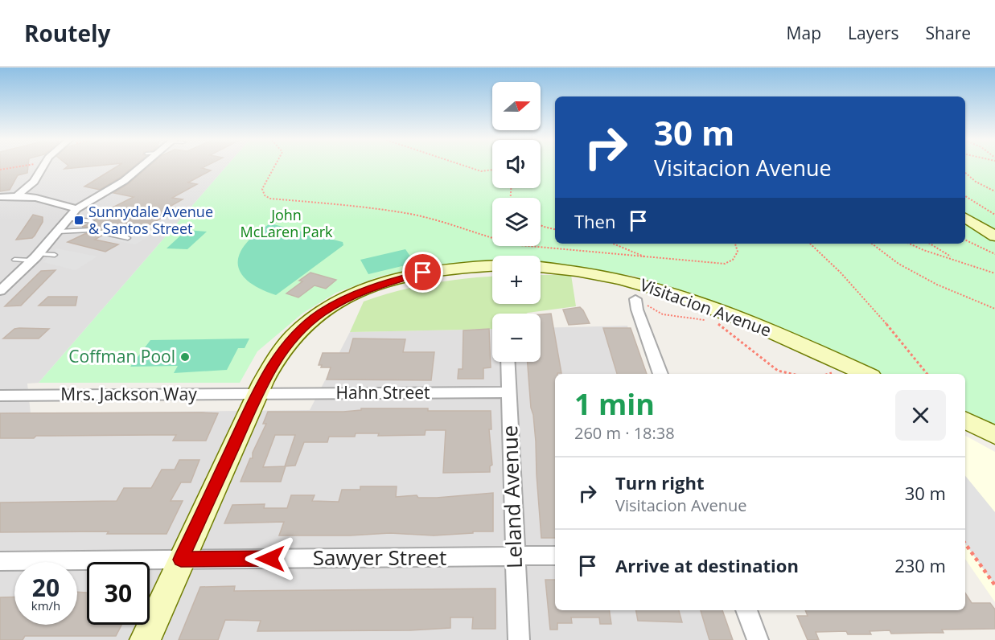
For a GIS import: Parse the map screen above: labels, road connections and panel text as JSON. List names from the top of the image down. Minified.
{"streets":{"street":["Visitacion Avenue","Hahn Street","Mrs. Jackson Way","Leland Avenue","Sawyer Street"]},"crossings":[["Hahn Street","Mrs. Jackson Way"],["Hahn Street","Leland Avenue"],["Leland Avenue","Sawyer Street"]],"parks":["John McLaren Park"],"places":{"transit":["Sunnydale Avenue & Santos Street"],"other":["Coffman Pool"]},"north":"right","page":{"header":"Routely","nav":["Map","Layers","Share"],"map_buttons":["+","−"],"turn":["30 m","Visitacion Avenue"],"then":"Then","heading":["1 min","260 m · 18:38"],"list":[{"name":"Turn right","note":"Visitacion Avenue","value":"30 m"},{"name":"Arrive at destination","value":"230 m"}],"speed":"20 km/h","limit":"30"}}
